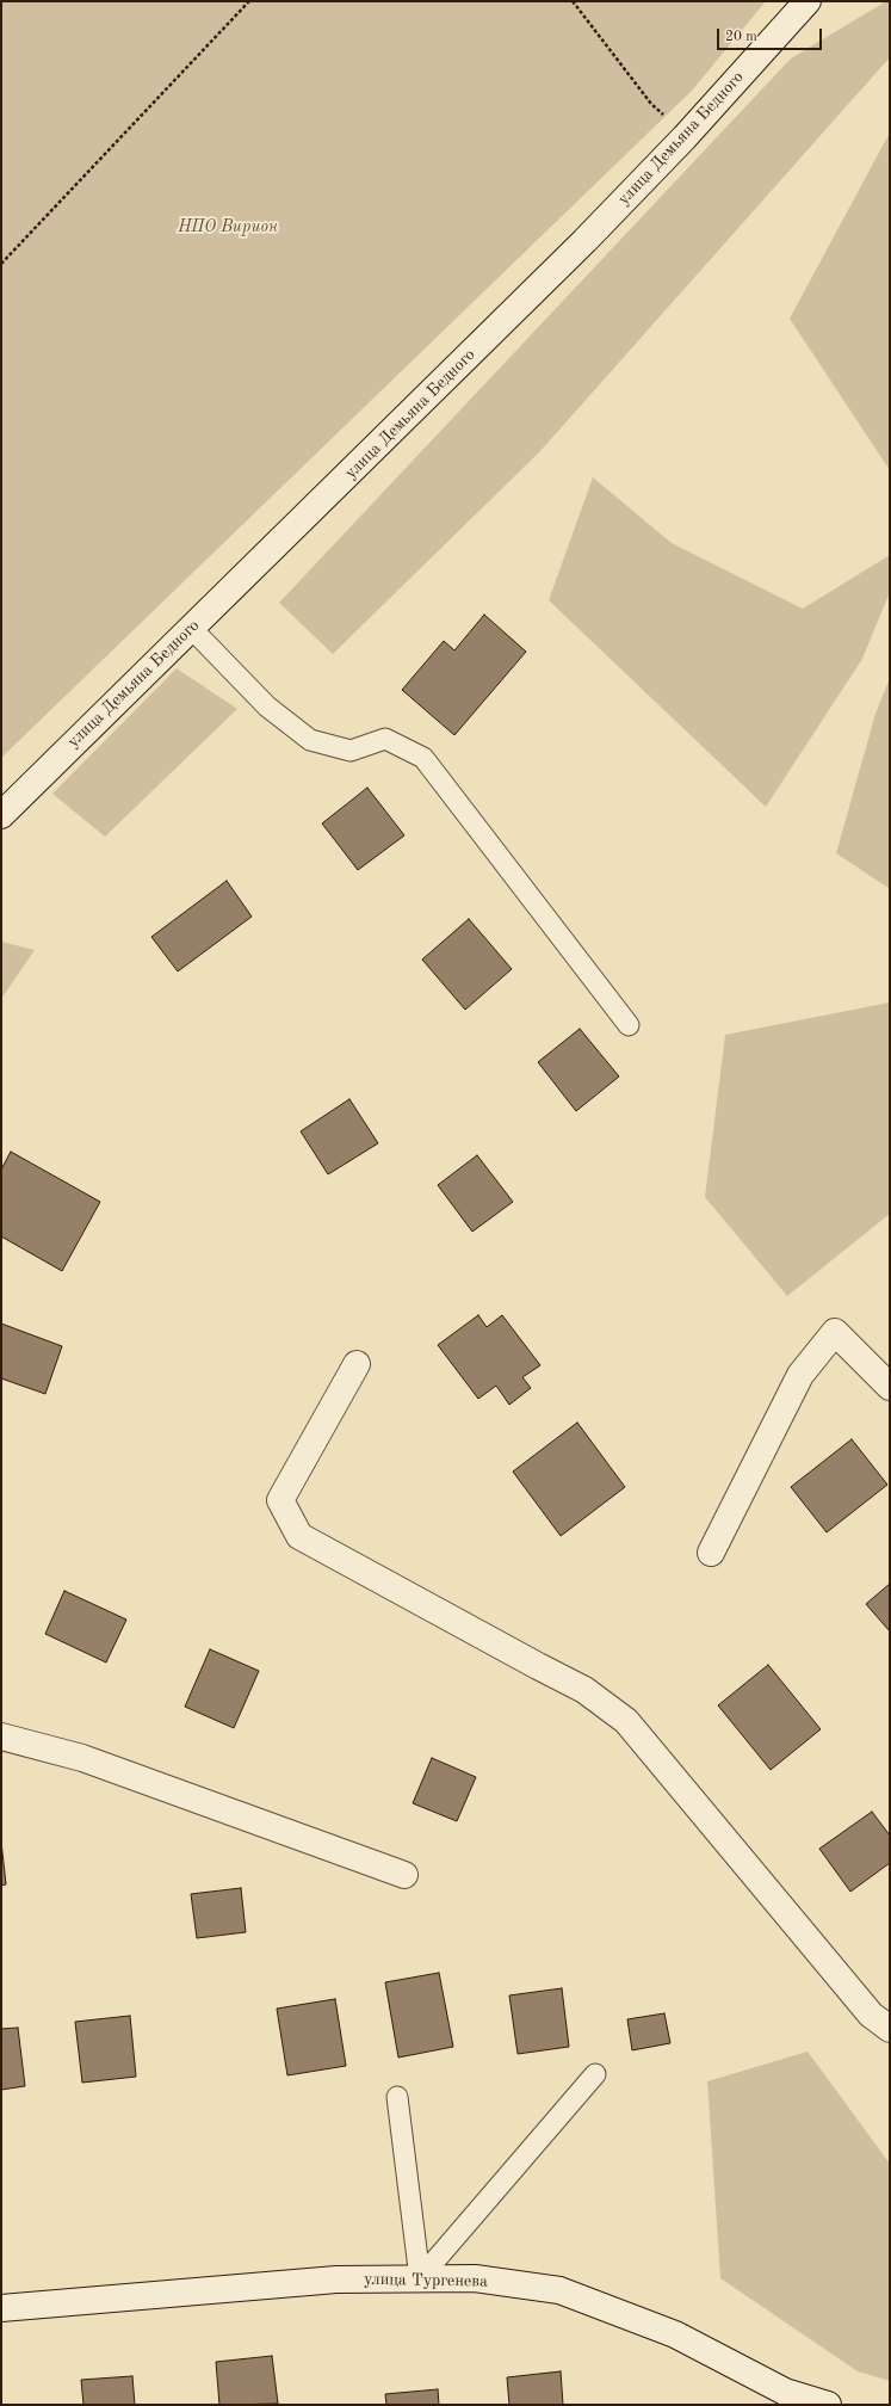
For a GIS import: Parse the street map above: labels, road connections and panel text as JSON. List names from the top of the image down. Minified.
{"streets":{"street":["улица Демьяна Бедного","улица Тургенева"]},"parks":["НПО Вирион"],"scale_bar":"20 m"}
